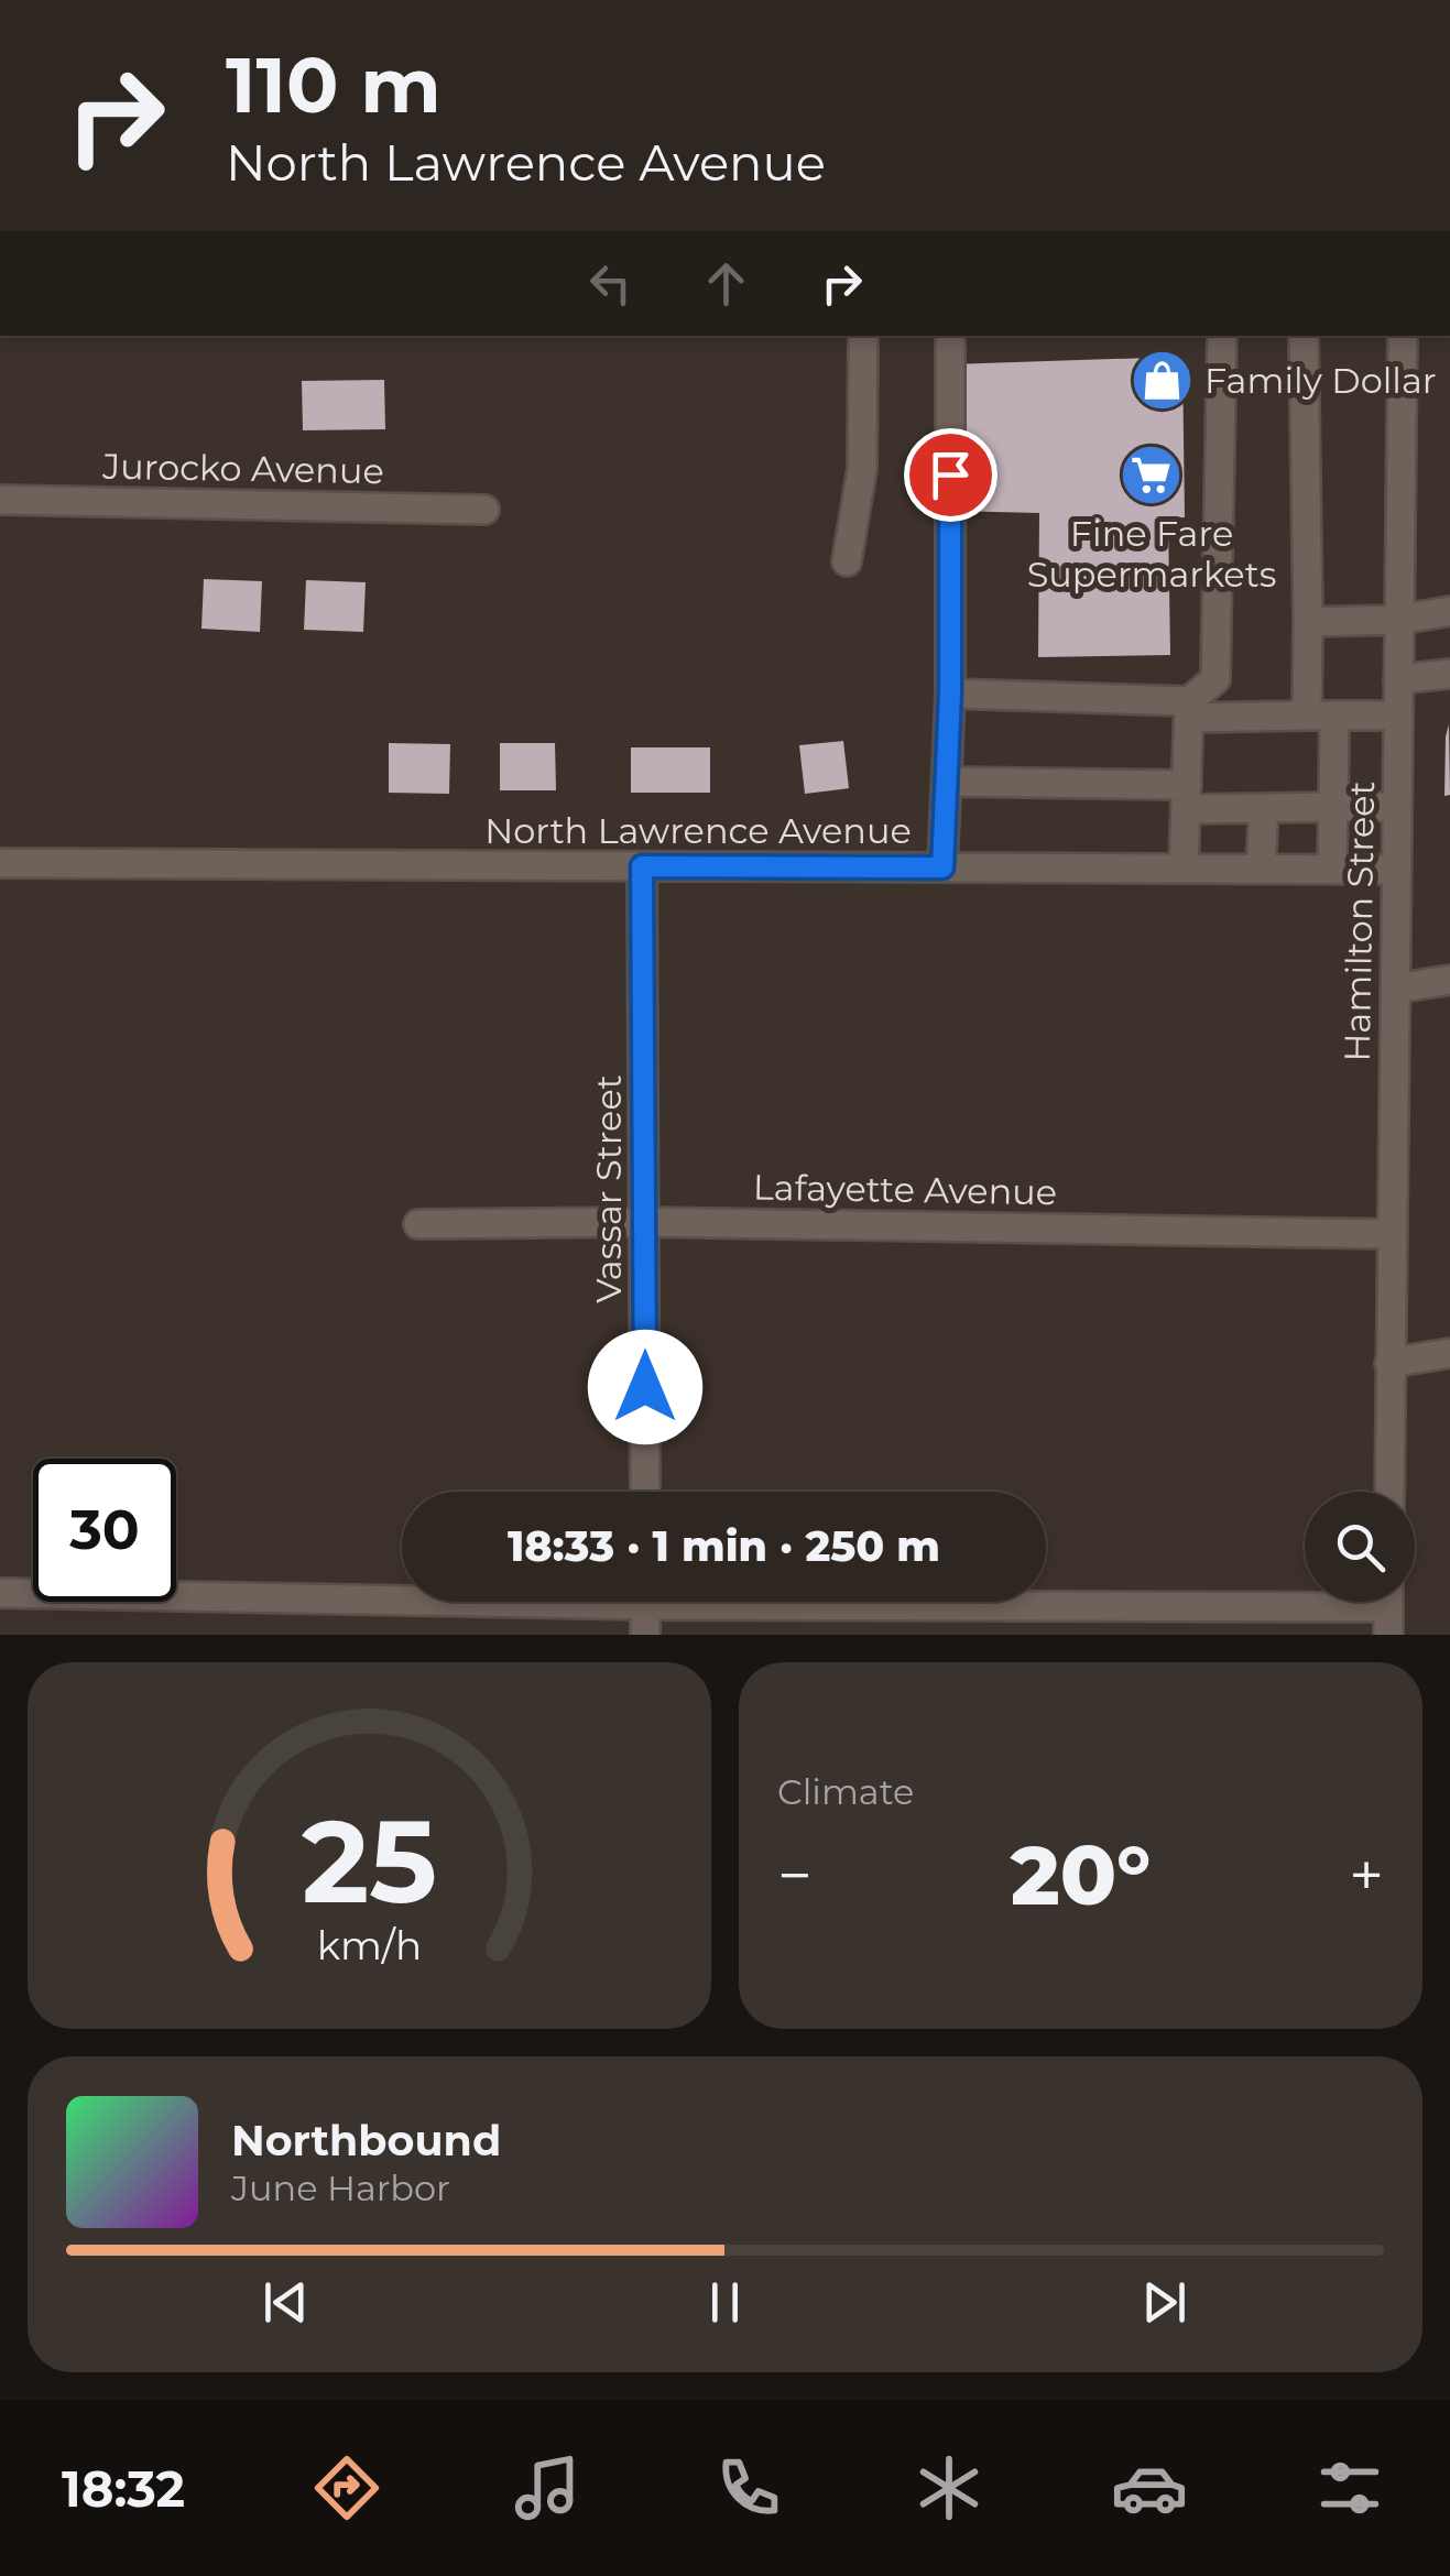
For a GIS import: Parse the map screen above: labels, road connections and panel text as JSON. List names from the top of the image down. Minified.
{"streets":{"street":["Jurocko Avenue","North Lawrence Avenue","Hamilton Street","Vassar Street","Lafayette Avenue"]},"crossings":[["North Lawrence Avenue","Hamilton Street"],["North Lawrence Avenue","Vassar Street"],["Hamilton Street","Lafayette Avenue"],["Vassar Street","Lafayette Avenue"]],"places":{"shop":["Family Dollar"],"supermarket":["Fine Fare Supermarkets"]},"page":{"turn":["110 m","North Lawrence Avenue"],"limit":"30","trip":"18:33 · 1 min · 250 m","tile":"Climate","heat":["−","20°","+"],"song":["Northbound","June Harbor"],"tabs":"18:32","gauge":["25","km/h"]}}
